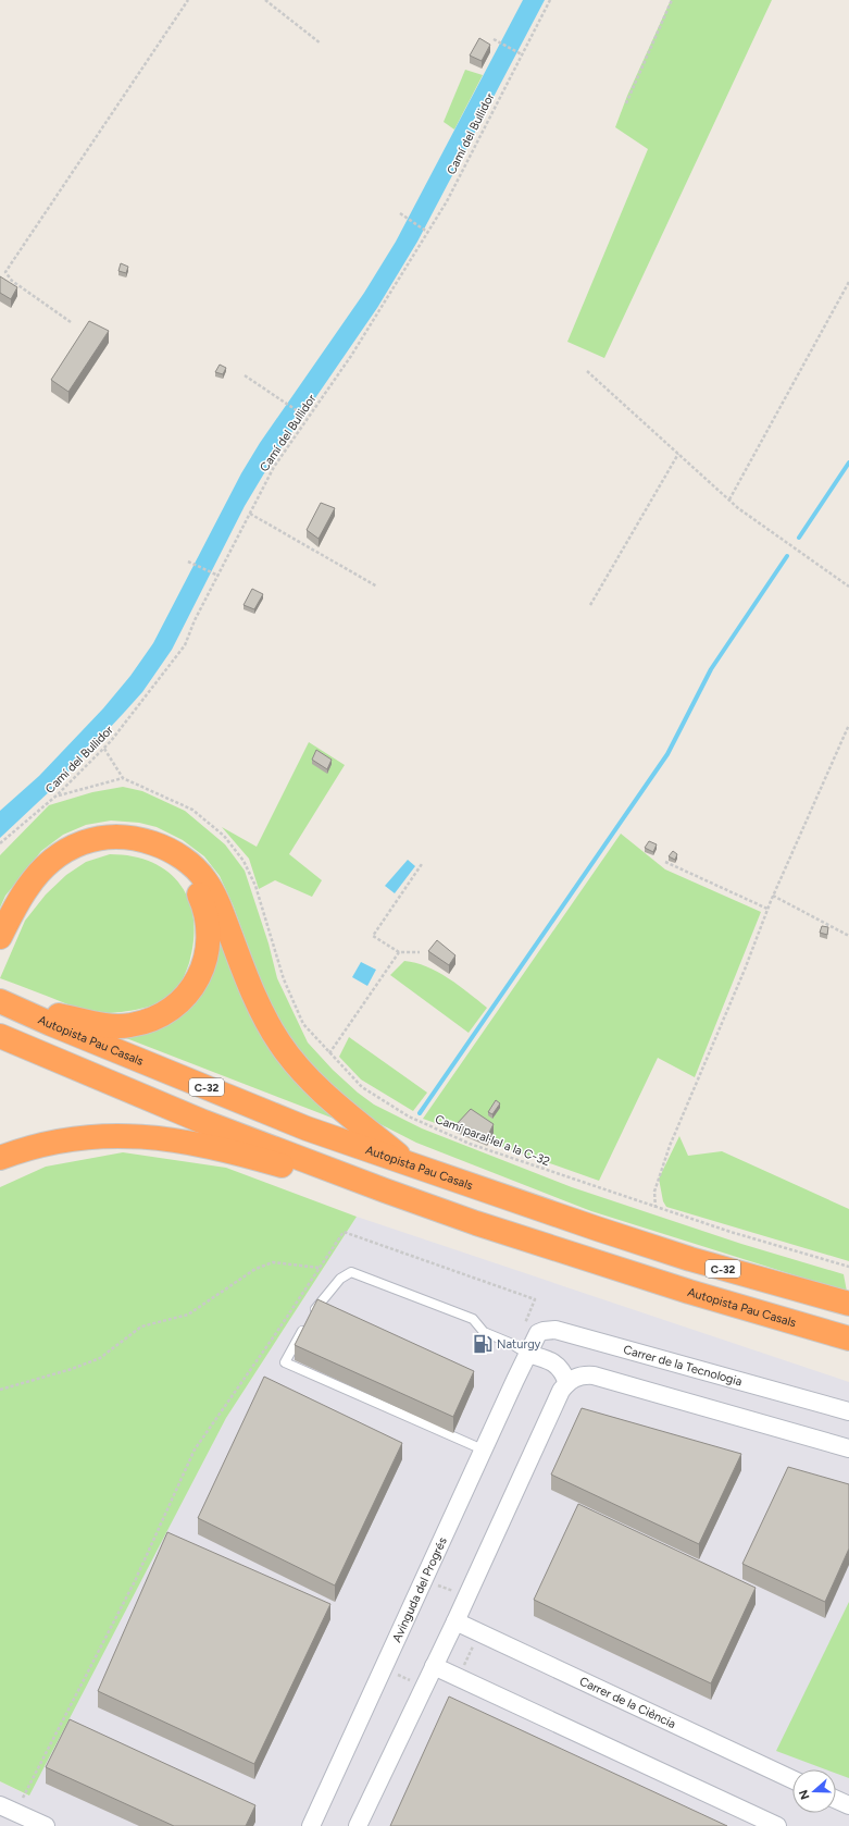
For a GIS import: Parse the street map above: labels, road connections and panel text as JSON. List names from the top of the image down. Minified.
{"streets":{"highway":["Autopista Pau Casals","C-32"],"street":["Carrer de la Tecnologia","Avinguda del Progrés","Carrer de la Ciència"],"path":["Camí del Bullidor","Camí paral·lel a la C-32"]},"crossings":[["Carrer de la Tecnologia","Avinguda del Progrés"]],"places":{"fuel station":["Naturgy"]},"north":"left"}
